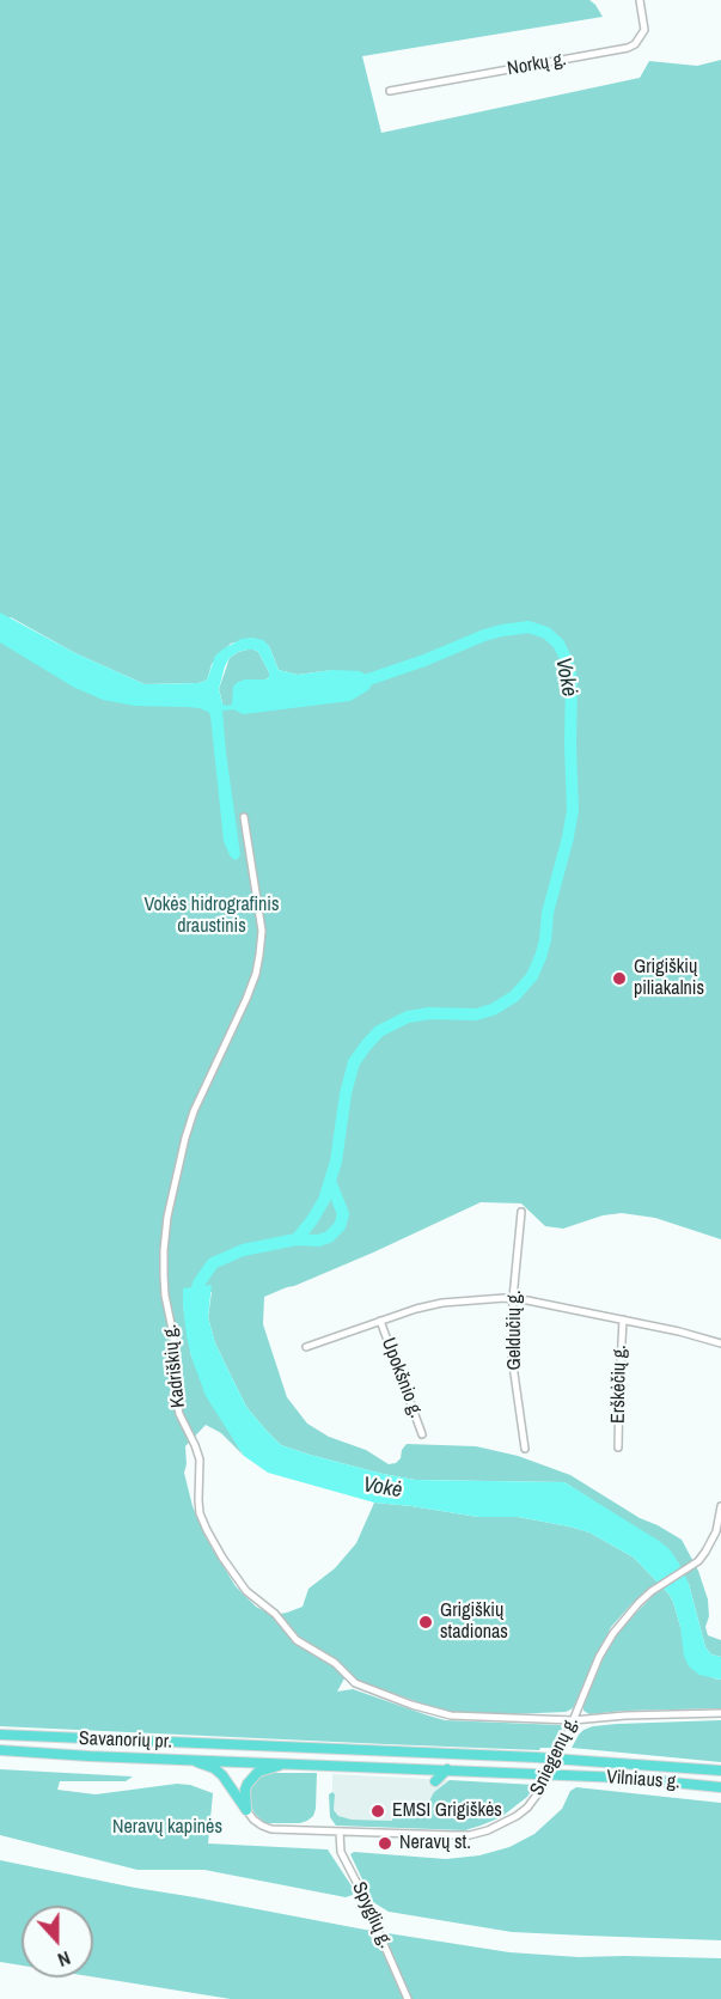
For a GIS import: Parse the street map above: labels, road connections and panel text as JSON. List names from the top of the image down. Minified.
{"streets":{"highway":["Savanorių pr.","Vilniaus g."],"street":["Norkų g.","Geldučių g.","Kadriškių g.","Upokšnio g.","Erškėčių g.","Sniegenų g.","Spyglių g."]},"crossings":[["Kadriškių g.","Sniegenų g."],["Savanorių pr.","Vilniaus g."],["Sniegenų g.","Spyglių g."]],"water":["Vokė"],"parks":["Vokės hidrografinis draustinis","Neravų kapinės"],"places":["Grigiškių piliakalnis","Grigiškių stadionas","EMSI Grigiškės","Neravų st."],"north":"bottom"}
